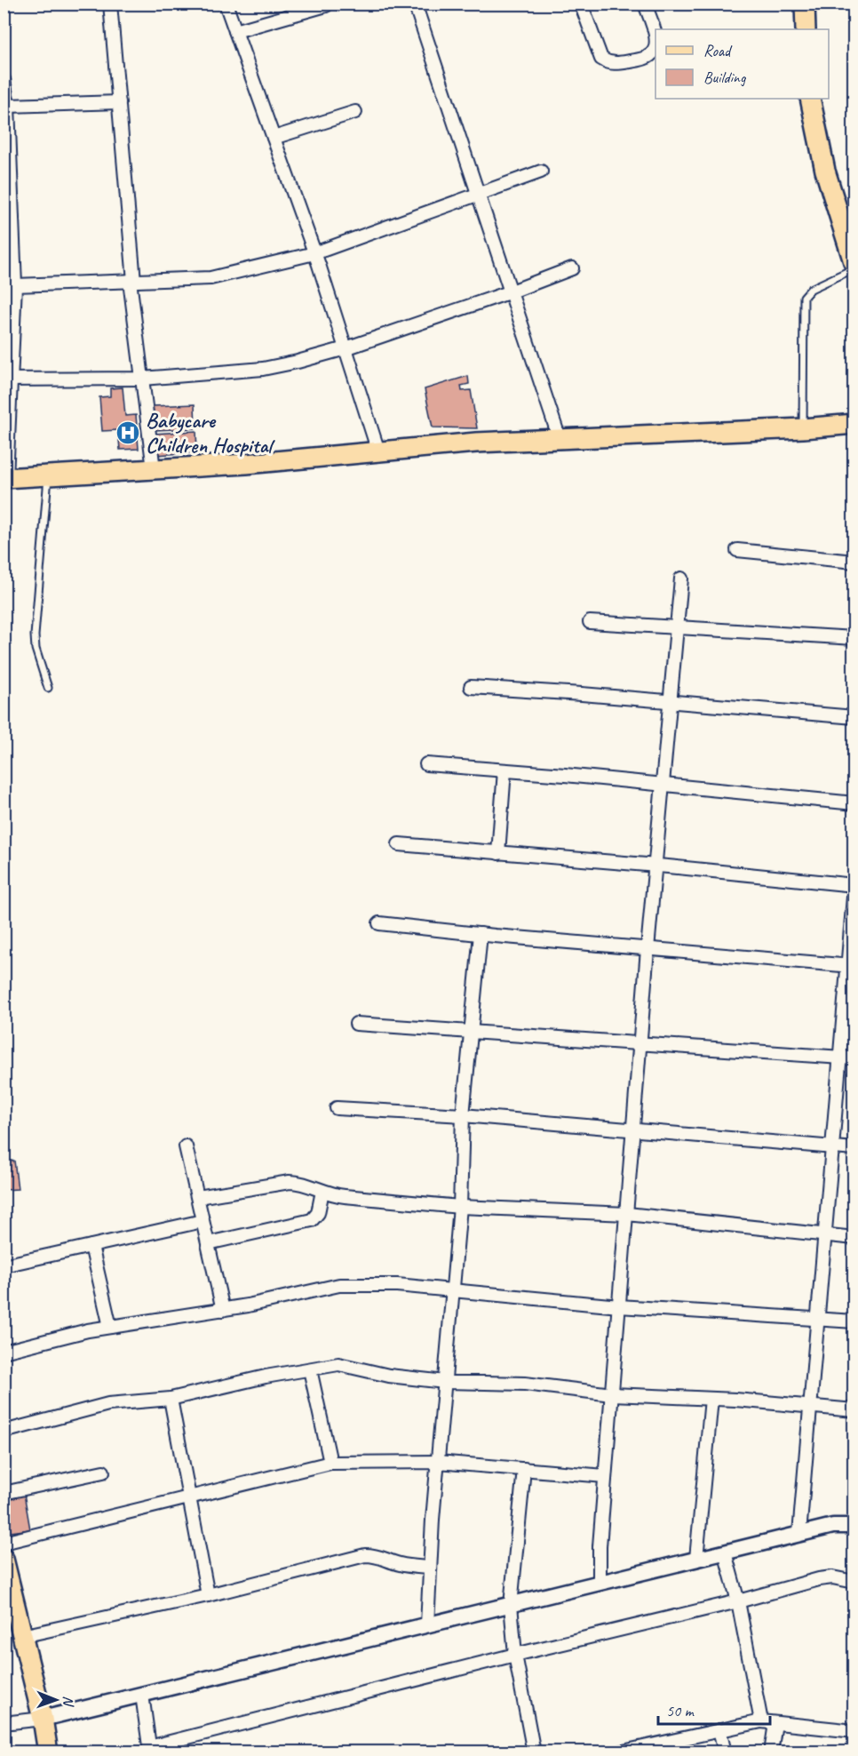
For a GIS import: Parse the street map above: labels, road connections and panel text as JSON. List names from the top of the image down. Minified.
{"places":{"hospital":["Babycare Children Hospital"]},"legend":["Road","Building"],"scale_bar":"50 m","north":"right"}
